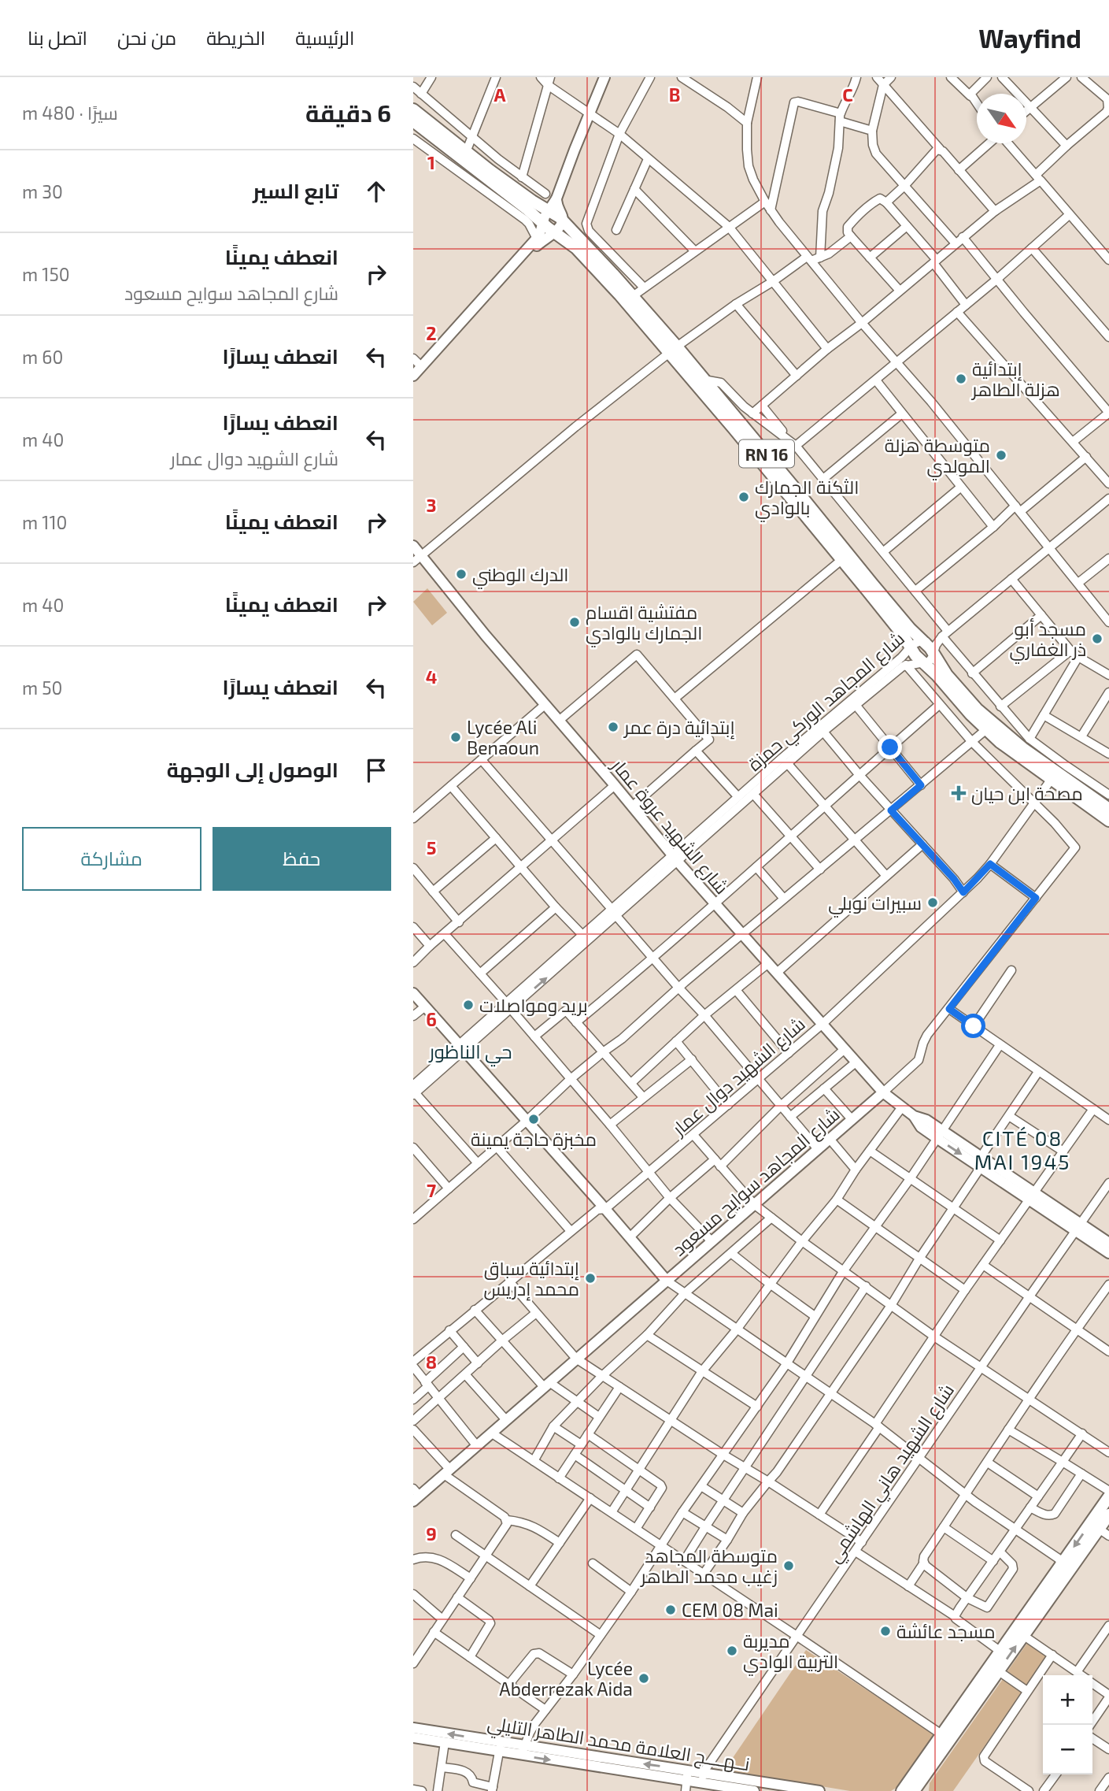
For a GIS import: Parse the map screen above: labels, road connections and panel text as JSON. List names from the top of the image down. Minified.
{"streets":{"main road":["RN 16"],"street":["شارع المجاهد الوركي حمزة","شارع الشهيد عروة عمار","شارع الشهيد دوال عمار","شارع المجاهد سوايح مسعود","شارع الشهيد هاني الهاشمي","نــهــــج العلامة محمد الطاهر التليلي"]},"crossings":[["RN 16","شارع المجاهد الوركي حمزة"],["RN 16","شارع الشهيد دوال عمار"],["شارع المجاهد الوركي حمزة","شارع الشهيد عروة عمار"],["شارع الشهيد عروة عمار","شارع الشهيد دوال عمار"],["شارع الشهيد عروة عمار","شارع المجاهد سوايح مسعود"],["شارع الشهيد عروة عمار","شارع الشهيد هاني الهاشمي"],["شارع الشهيد دوال عمار","شارع المجاهد سوايح مسعود"],["شارع الشهيد هاني الهاشمي","نــهــــج العلامة محمد الطاهر التليلي"]],"districts":["حي الناظور","CITÉ 08 MAI 1945"],"places":{"other":["إبتدائية هزلة الطاهر","متوسطة هزلة المولدي","الثكنة الجمارك بالوادي","الدرك الوطني","مفتشية اقسام الجمارك بالوادي","مسجد أبو ذر الغفاري","إبتدائية درة عمر","Lycée Ali Benaoun","سبيرات نوبلي","بريد ومواصلات","مخبزة حاجة يمينة","إبتدائية سباق محمد إدريس","متوسطة المجاهد زغيب محمد الطاهر","CEM 08 Mai","مسجد عائشة","مديربة التربية الوادي","Lycée Abderrezak Aida"],"health":["مصحة ابن حيان"]},"north":"bottom right","page":{"header":"Wayfind","nav":["الرئيسية","الخريطة","من نحن","اتصل بنا"],"heading":["6 دقيقة","سيرًا · 480 m"],"list":[["تابع السير","30 m"],["انعطف يمينًا","شارع المجاهد سوايح مسعود","150 m"],["انعطف يسارًا","60 m"],["انعطف يسارًا","شارع الشهيد دوال عمار","40 m"],["انعطف يمينًا","110 m"],["انعطف يمينًا","40 m"],["انعطف يسارًا","50 m"],"الوصول إلى الوجهة"],"buttons":["حفظ","مشاركة"],"map_buttons":["+","−"]},"grid":{"columns":["A","B","C"],"rows":["1","2","3","4","5","6","7","8","9"]}}
